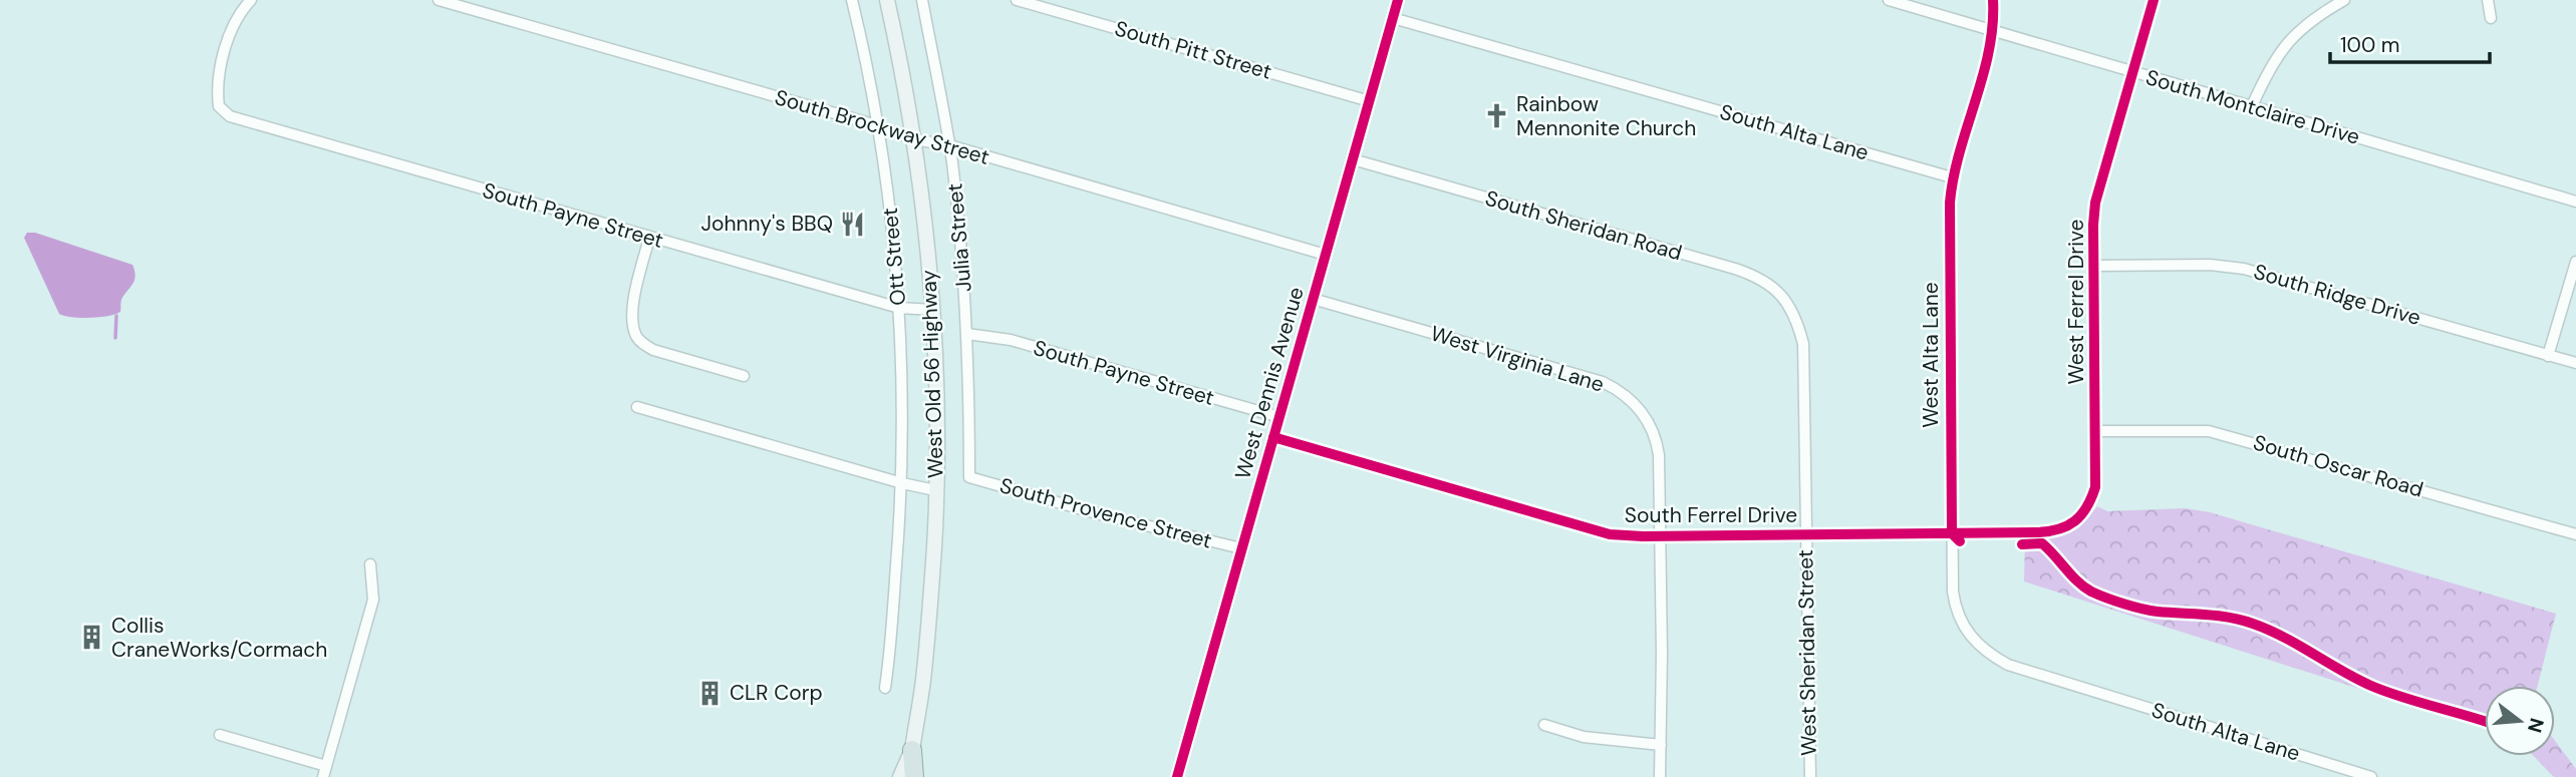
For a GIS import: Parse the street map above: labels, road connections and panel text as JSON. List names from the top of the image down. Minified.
{"streets":{"main road":["West Old 56 Highway"],"street":["South Pitt Street","South Montclaire Drive","South Brockway Street","South Alta Lane","South Payne Street","South Sheridan Road","Julia Street","Ott Street","South Ridge Drive","West Ferrel Drive","West Alta Lane","West Virginia Lane","West Dennis Avenue","South Oscar Road","South Provence Street","South Ferrel Drive","West Sheridan Street"]},"crossings":[["South Pitt Street","West Dennis Avenue"],["South Montclaire Drive","West Ferrel Drive"],["South Brockway Street","Julia Street"],["South Brockway Street","Ott Street"],["South Brockway Street","West Old 56 Highway"],["South Brockway Street","West Dennis Avenue"],["South Alta Lane","West Alta Lane"],["South Alta Lane","West Dennis Avenue"],["South Payne Street","Julia Street"],["South Payne Street","Ott Street"],["South Payne Street","West Old 56 Highway"],["South Payne Street","West Dennis Avenue"],["South Sheridan Road","West Dennis Avenue"],["South Sheridan Road","West Sheridan Street"],["Julia Street","South Provence Street"],["South Ridge Drive","West Ferrel Drive"],["West Ferrel Drive","South Oscar Road"],["West Ferrel Drive","South Ferrel Drive"],["West Alta Lane","South Ferrel Drive"],["West Virginia Lane","West Dennis Avenue"],["West Virginia Lane","South Ferrel Drive"],["West Dennis Avenue","South Provence Street"],["West Dennis Avenue","South Ferrel Drive"],["South Ferrel Drive","West Sheridan Street"]],"places":{"church":["Rainbow Mennonite Church"],"restaurant":["Johnny's BBQ"],"building":["Collis CraneWorks/Cormach","CLR Corp"]},"scale_bar":"100 m","north":"right"}
